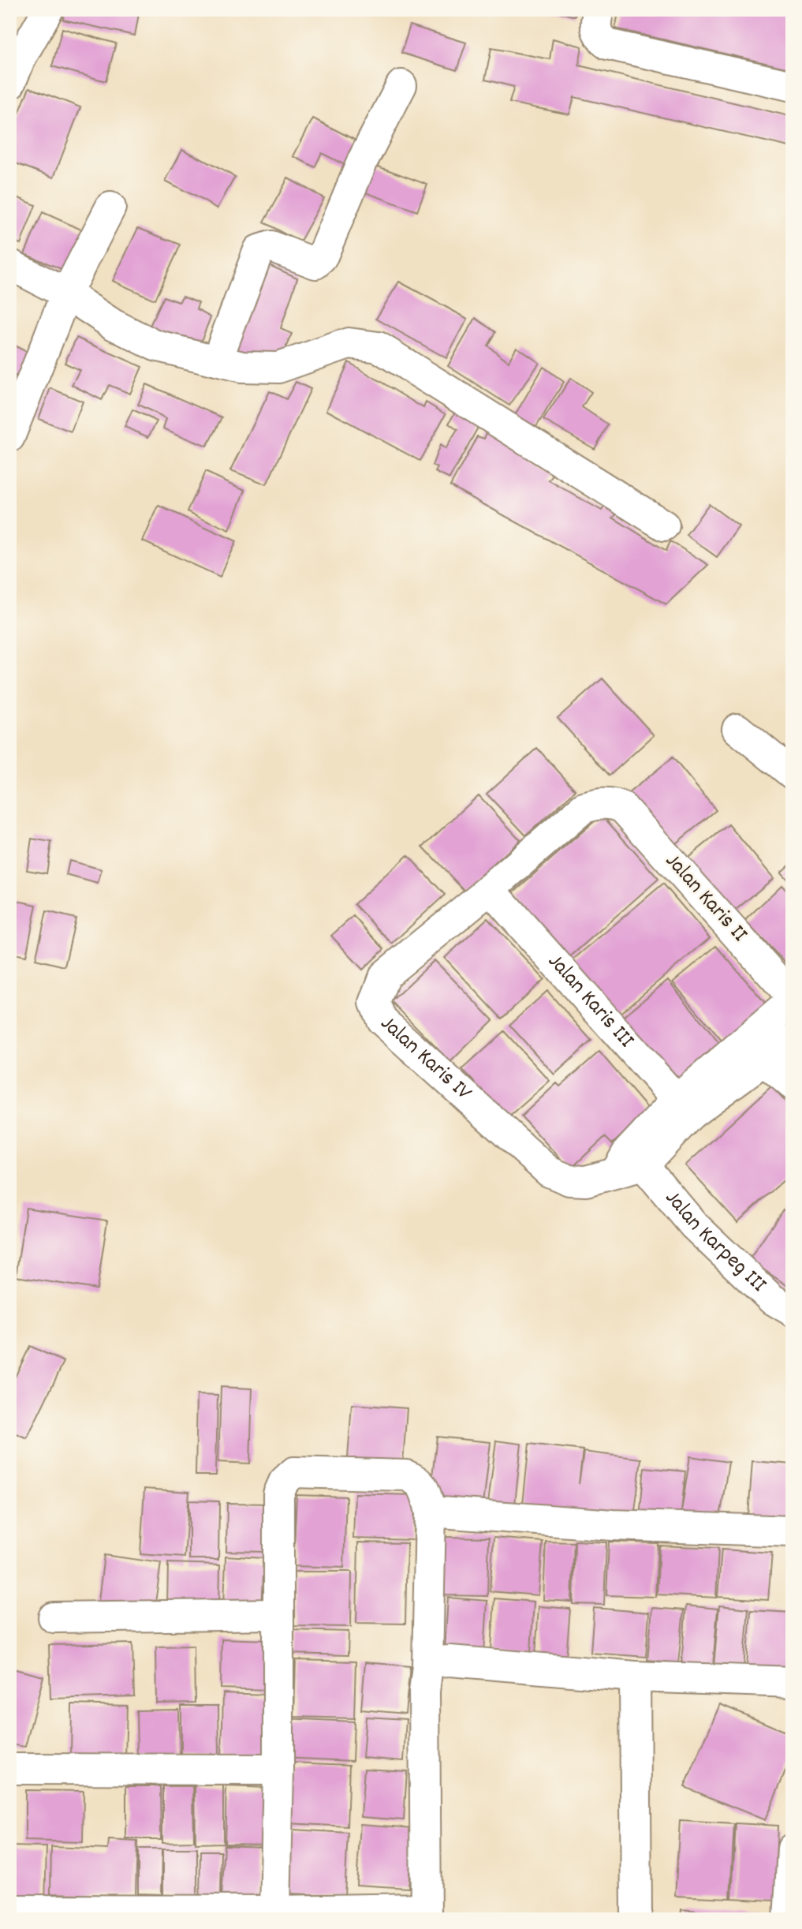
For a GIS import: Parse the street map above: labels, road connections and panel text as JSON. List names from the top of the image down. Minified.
{"streets":{"street":["Jalan Karis II","Jalan Karis III","Jalan Karis IV","Jalan Karpeg III"]},"crossings":[["Jalan Karis II","Jalan Karis IV"],["Jalan Karis III","Jalan Karis IV"],["Jalan Karis IV","Jalan Karpeg III"]]}
